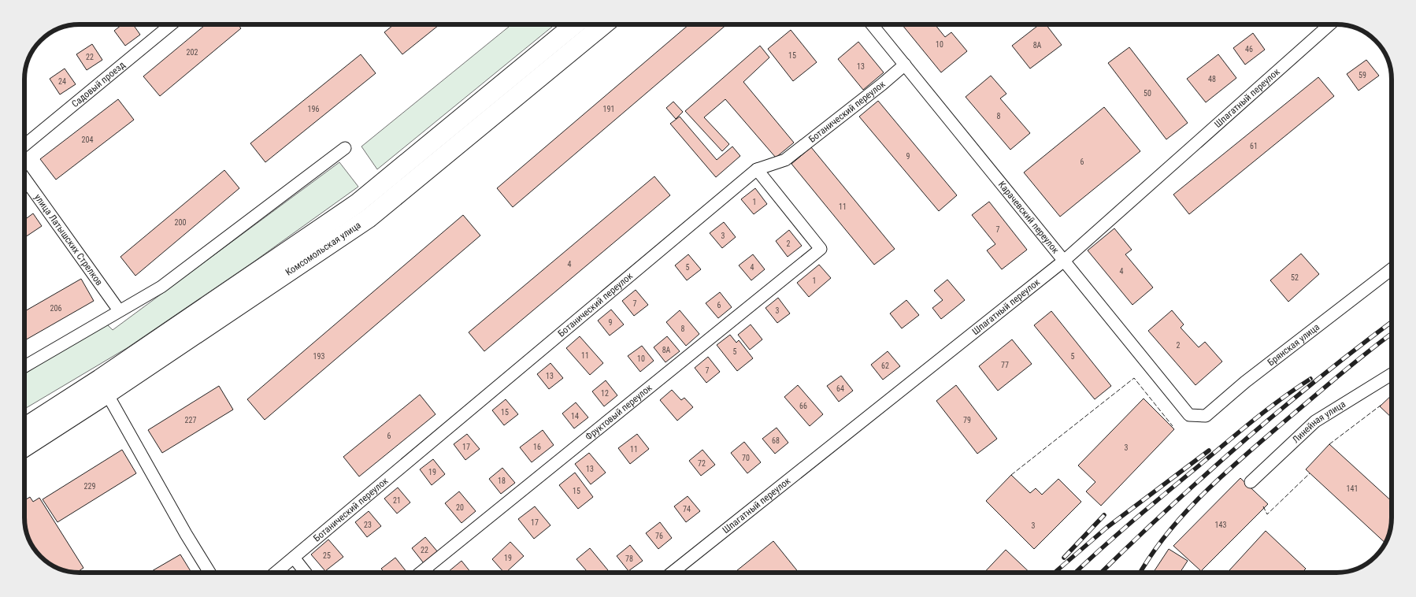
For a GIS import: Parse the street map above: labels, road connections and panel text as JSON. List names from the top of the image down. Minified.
{"streets":{"main road":["Комсомольская улица"],"street":["Садовый проезд","Шпагатный переулок","Ботанический переулок","Карачевский переулок","улица Латышских Стрелков","Брянская улица","Фруктовый переулок","Линейная улица"]},"crossings":[["Шпагатный переулок","Карачевский переулок"],["Ботанический переулок","Карачевский переулок"],["Ботанический переулок","Фруктовый переулок"],["Карачевский переулок","Брянская улица"]],"house_numbers":["10","8А","46","202","15","22","13","59","48","24","50","196","191","8","204","61","9","6","1","11","200","7","3","2","4","5","4","4","52","1","7","6","206","3","9","8","2","8А","5","11","193","5","10","77","62","7","13","64","12","66","15","14","227","79","6","68","17","16","3","11","70","72","13","19","18","229","141","15","21","20","74","17","23","143","3","76","22","25","19","78"]}
